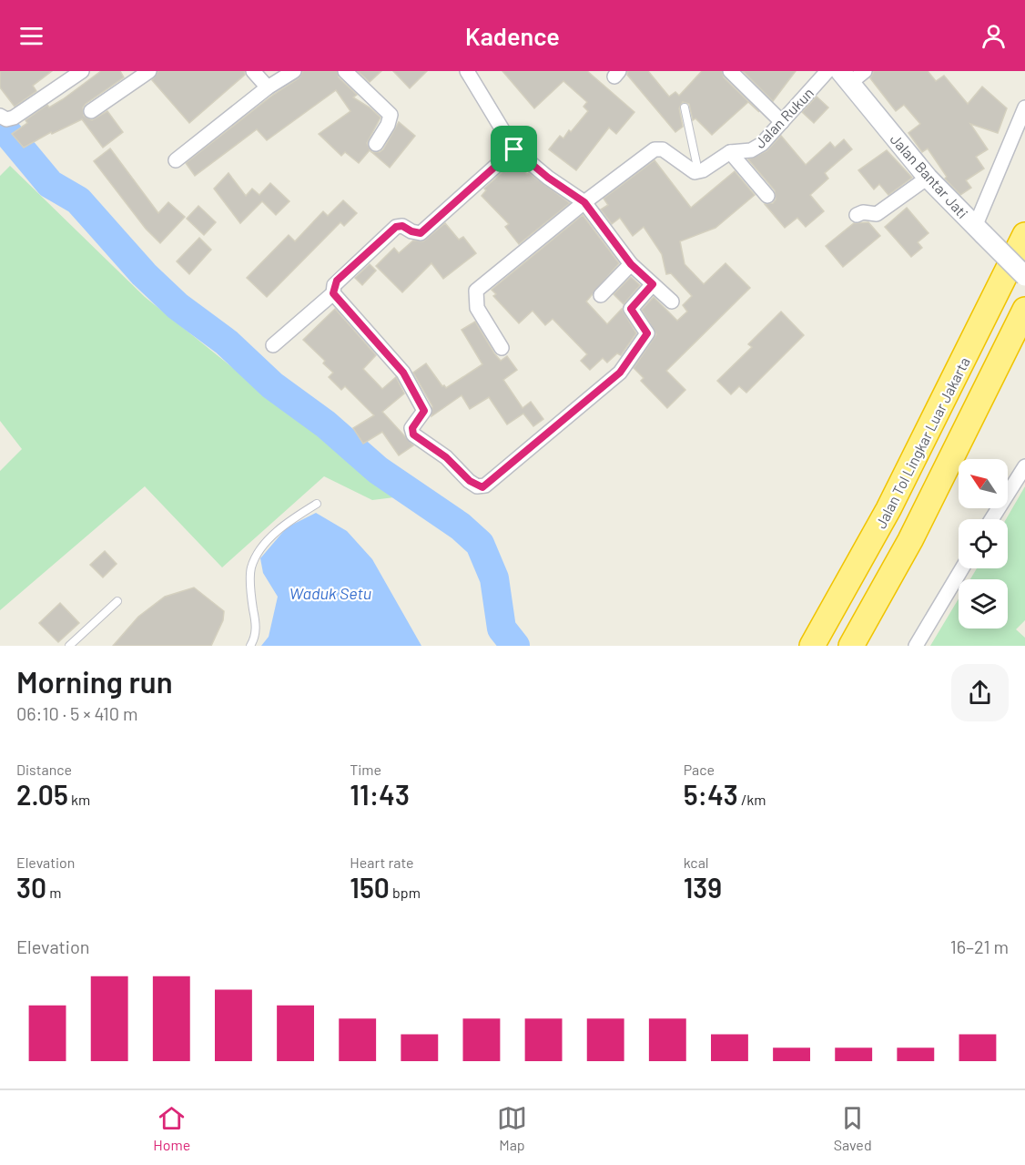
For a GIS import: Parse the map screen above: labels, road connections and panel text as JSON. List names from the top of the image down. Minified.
{"streets":{"highway":["Jalan Tol Lingkar Luar Jakarta"],"street":["Jalan Rukun","Jalan Bantar Jati"]},"water":["Waduk Setu"],"north":"top left","page":{"header":"Kadence","heading":["Morning run","06:10 · 5 × 410 m"],"stats":[["Distance","2.05 km"],["Time","11:43"],["Pace","5:43 /km"],["Elevation","30 m"],["Heart rate","150 bpm"],["kcal","139"]],"chart":["Elevation","16–21 m"],"tabs":["Home","Map","Saved"]}}
